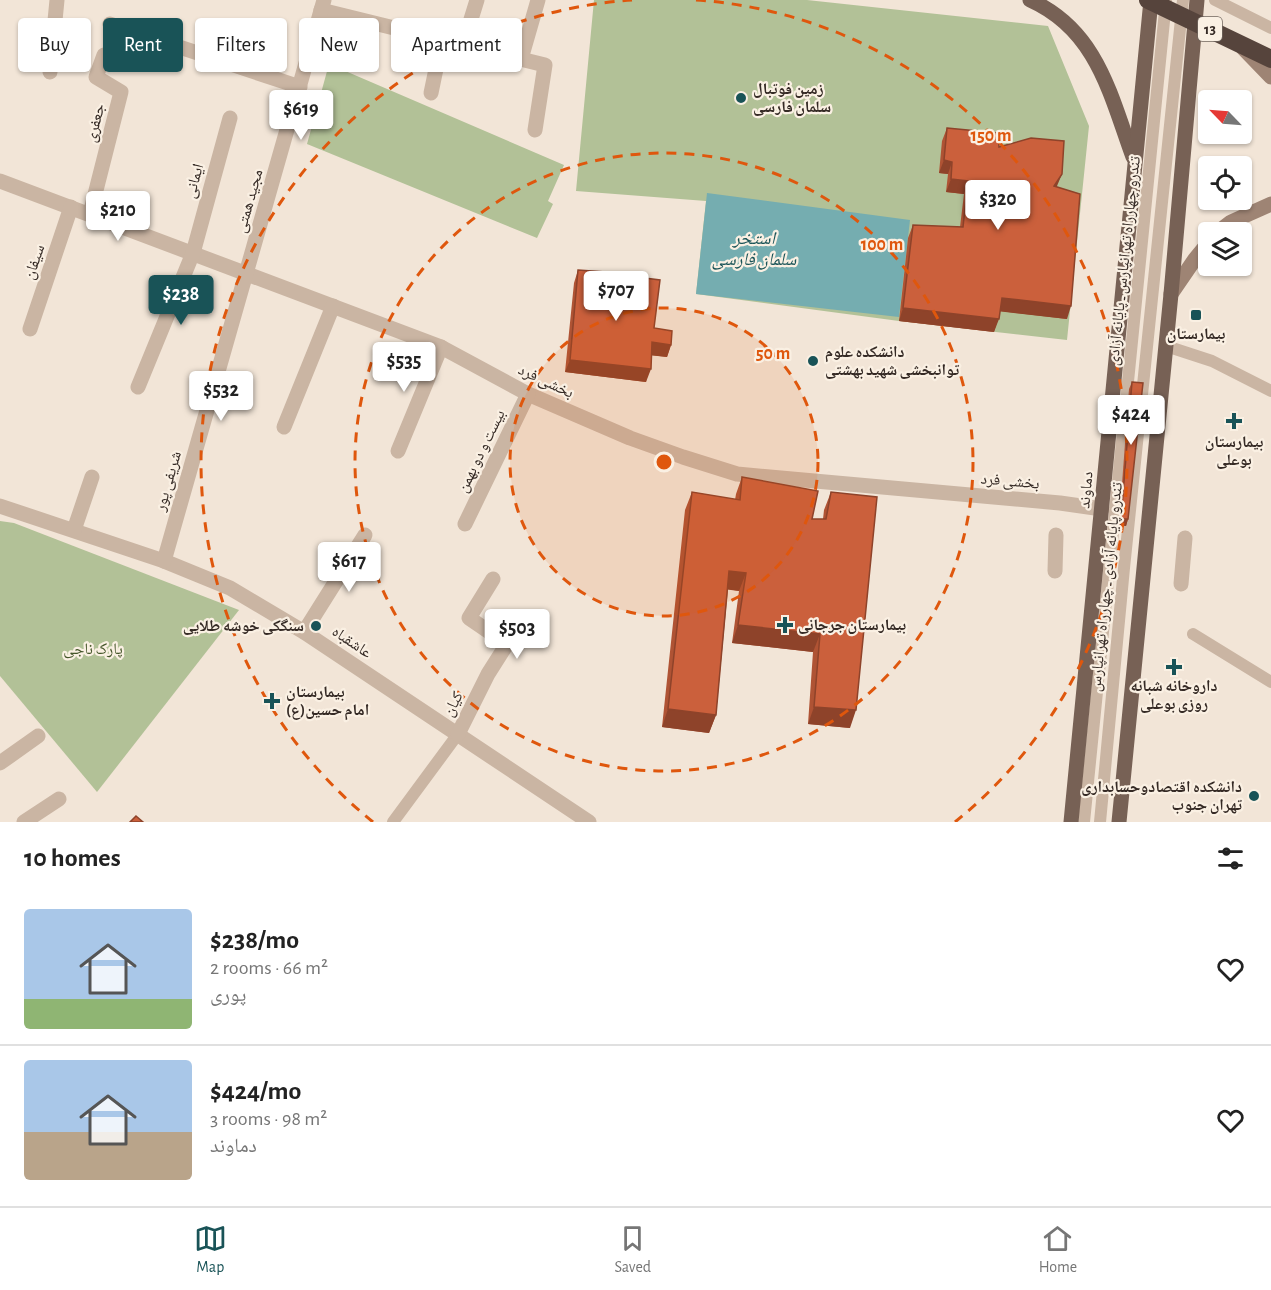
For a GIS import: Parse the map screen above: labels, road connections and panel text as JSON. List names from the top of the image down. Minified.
{"streets":{"highway":["13"],"main road":["دماوند"],"street":["جعفری","ایمانی","مجید همتی","سیفان","بخشی فرد","بیست و دو بهمن","شریفی پور","عاشقباه","کیان"],"lane":["تندرو چهارراه تهرانپارس ـ پایانه آزادی","تندرو پایانه آزادی ـ چهارراه تهرانپارس"]},"crossings":[["13","دماوند"],["جعفری","بخشی فرد"],["ایمانی","بخشی فرد"],["مجید همتی","بخشی فرد"],["مجید همتی","شریفی پور"],["سیفان","بخشی فرد"],["بخشی فرد","بیست و دو بهمن"],["بخشی فرد","شریفی پور"],["بخشی فرد","دماوند"],["شریفی پور","عاشقباه"],["عاشقباه","کیان"]],"water":["استخر سلمان فارسی"],"parks":["پارک ناجی"],"places":{"other":["زمین فوتبال سلمان فارسی","دانشکده علوم توانبخشی شهید بهشتی","سنگکی خوشه طلایی","دانشکده اقتصادوحسابداری تهران جنوب"],"transit":["بیمارستان"],"health":["بیمارستان بوعلی","بیمارستان جرجانی","داروخانه شبانه روزی بوعلی","بیمارستان امام حسین(ع)"]},"north":"top left","page":{"chip":["Buy","Rent","Filters","New","Apartment"],"price":["$619","$320","$210","$707","$238","$535","$532","$424","$617","$503"],"heading":"10 homes","list":[{"name":"$238/mo","note":"2 rooms · 66 m² · پوری"},{"name":"$424/mo","note":"3 rooms · 98 m² · دماوند"}],"tabs":["Map","Saved","Home"]},"rings":["150 m","100 m","50 m"]}
